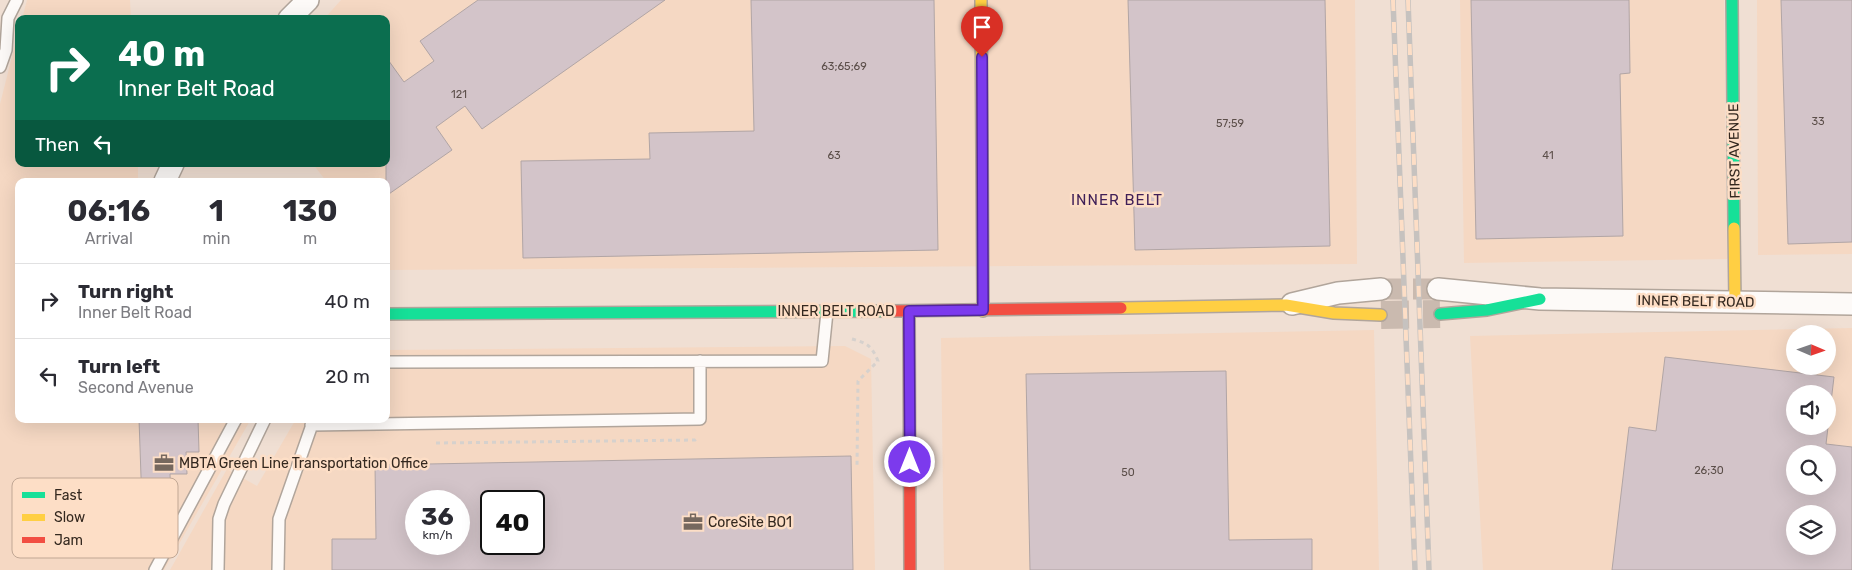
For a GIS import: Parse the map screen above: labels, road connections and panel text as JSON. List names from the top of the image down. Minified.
{"streets":{"street":["FIRST AVENUE","INNER BELT ROAD"]},"crossings":[["FIRST AVENUE","INNER BELT ROAD"]],"districts":["INNER BELT"],"places":{"office":["MBTA Green Line Transportation Office","CoreSite BO1"]},"house_numbers":["63;65;69","121","33","57;59","63","41","26;30","50"],"legend":["Fast","Slow","Jam"],"north":"right","page":{"turn":["40 m","Inner Belt Road"],"then":"Then","eta":["06:16","Arrival","1","min","130","m"],"list":[{"name":"Turn right","note":"Inner Belt Road","value":"40 m"},{"name":"Turn left","note":"Second Avenue","value":"20 m"}],"speed":"36 km/h","limit":"40"}}
